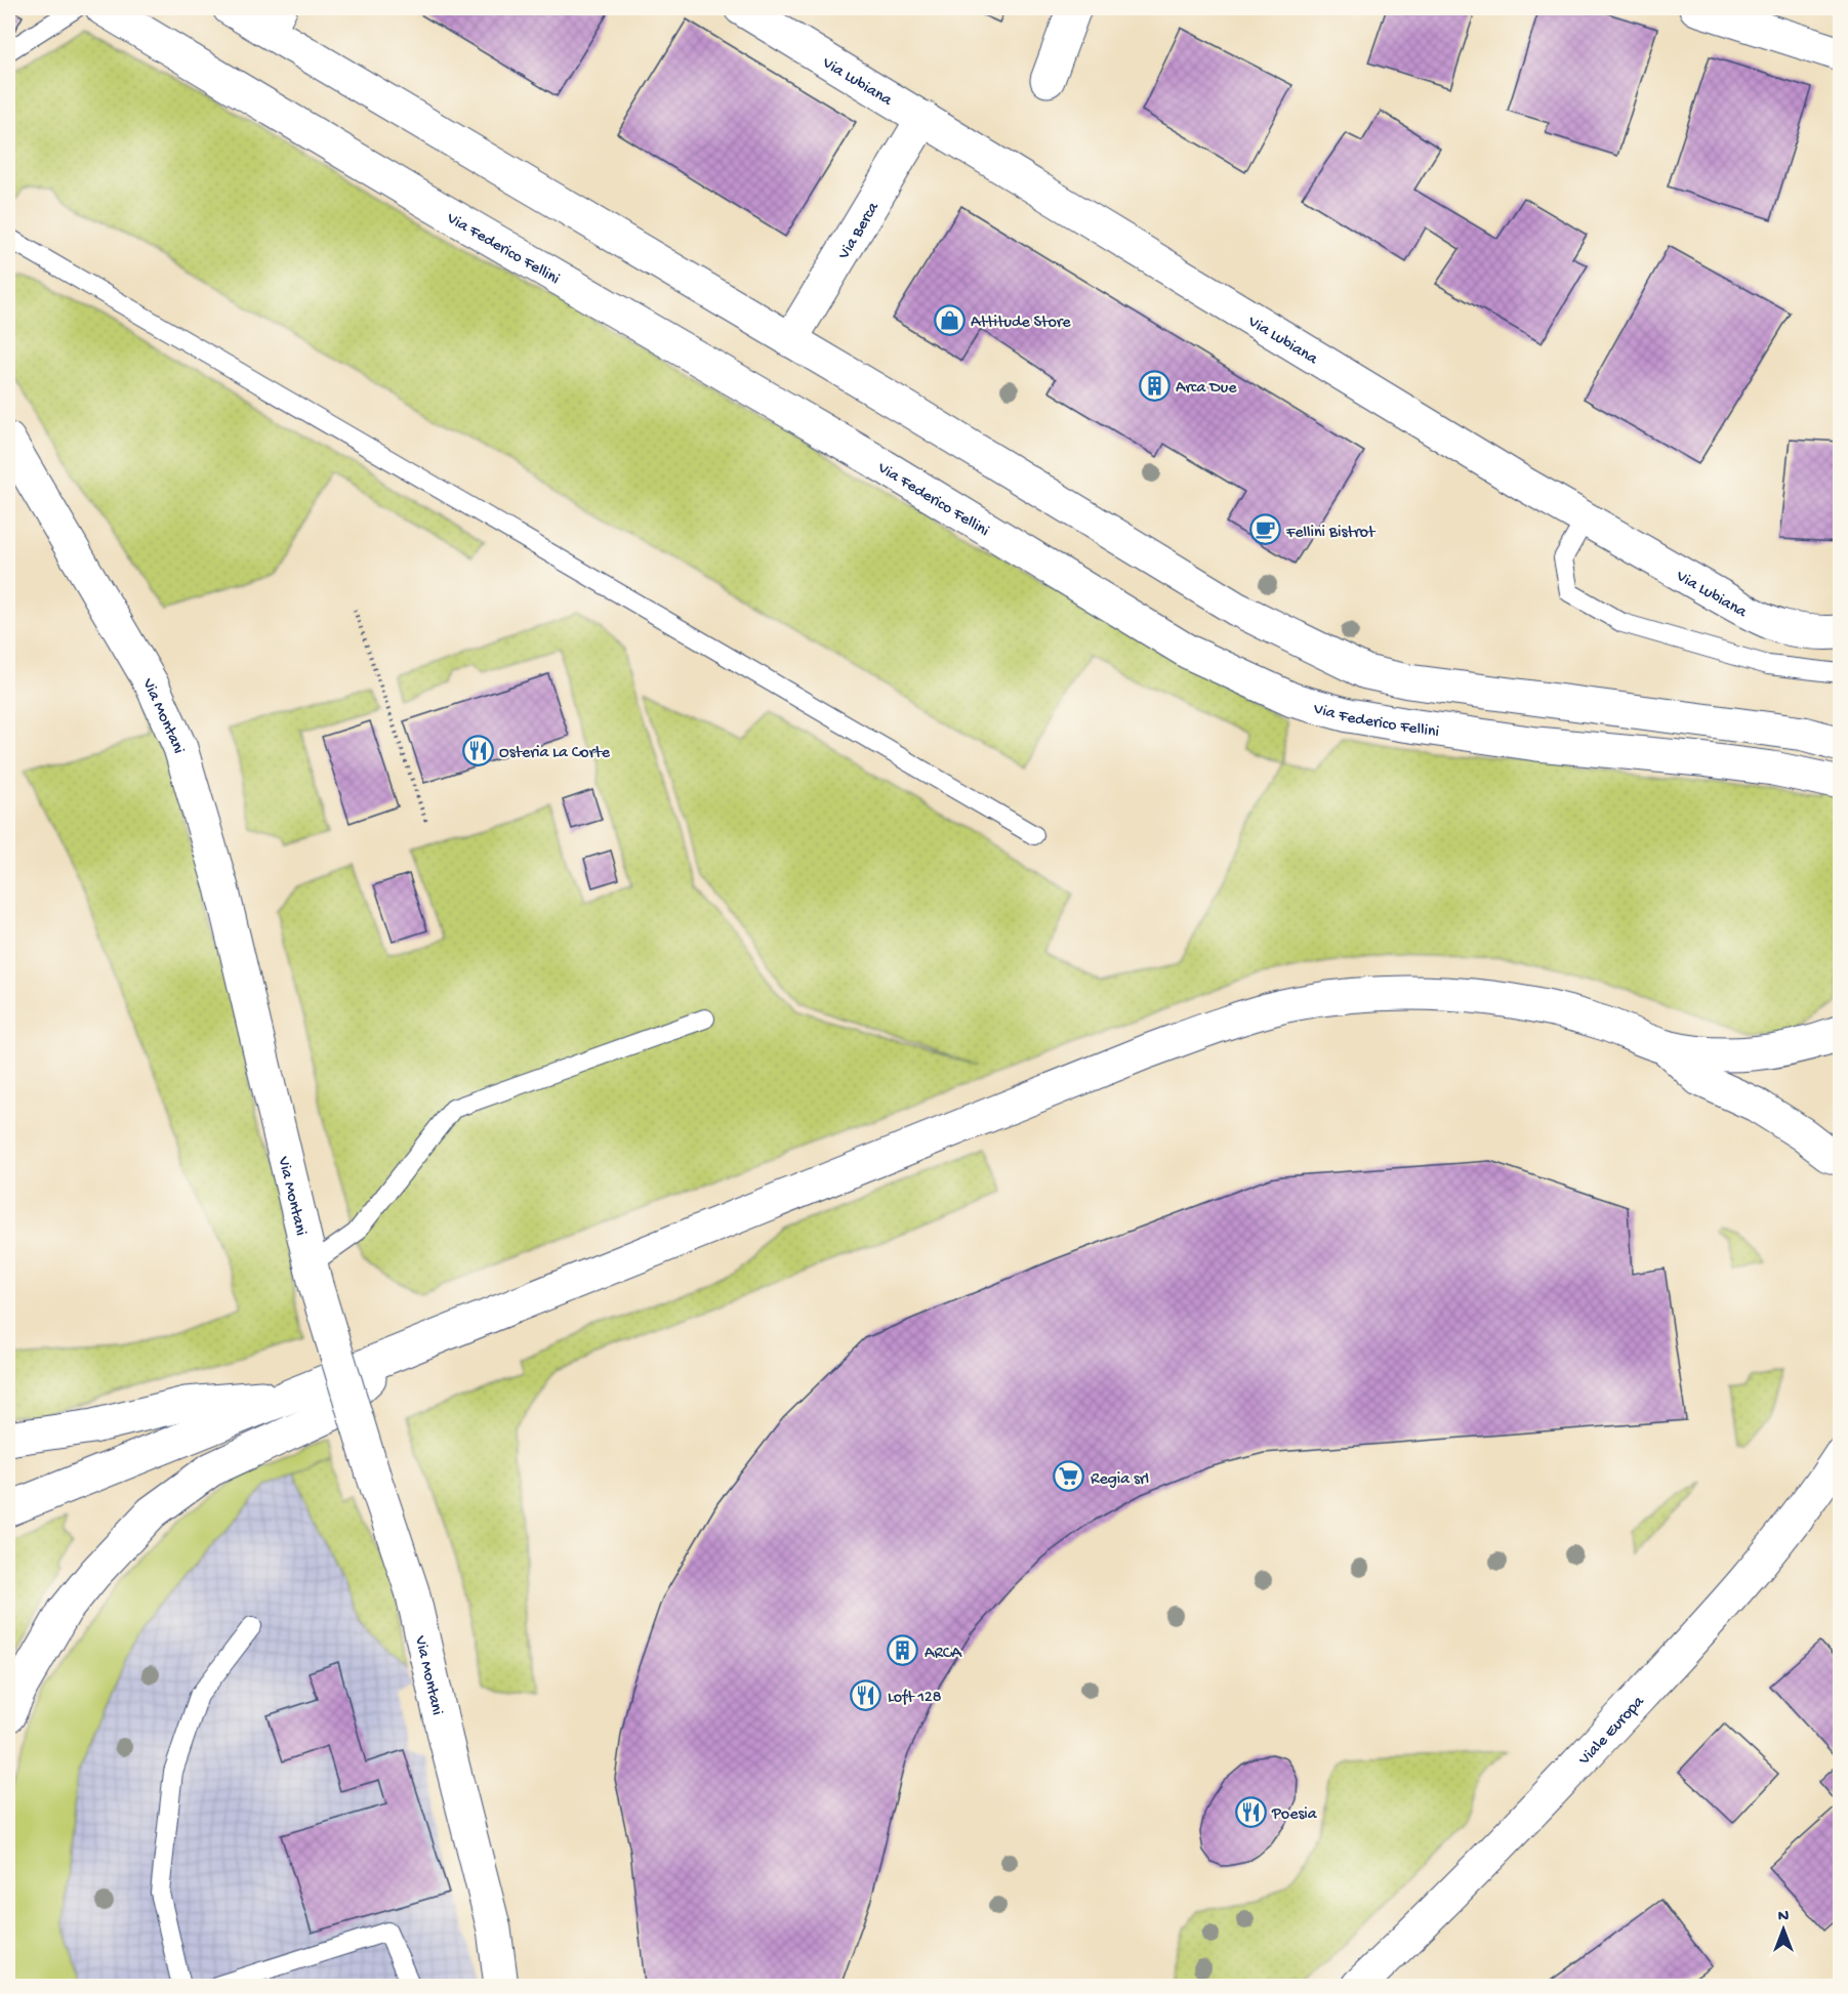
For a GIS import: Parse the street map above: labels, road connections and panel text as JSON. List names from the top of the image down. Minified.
{"streets":{"main road":["Via Lubiana","Via Berca","Via Federico Fellini","Via Montani","Viale Europa"]},"crossings":[["Via Lubiana","Via Berca"]],"places":{"shop":["Attitude Store"],"building":["Arca Due","ARCA"],"cafe":["Fellini Bistrot"],"restaurant":["Osteria La Corte","Loft 128","Poesia"],"supermarket":["Regia srl"]},"north":"top"}
